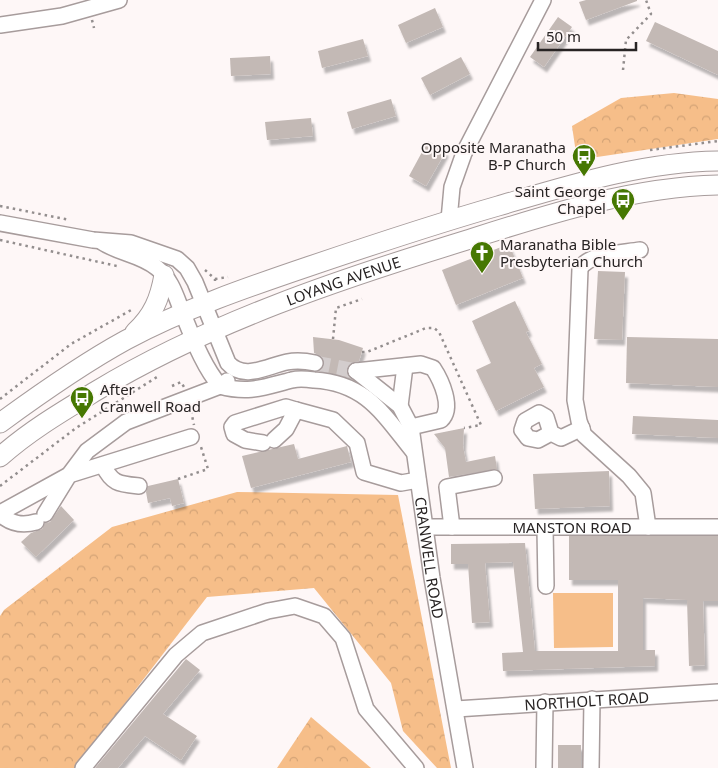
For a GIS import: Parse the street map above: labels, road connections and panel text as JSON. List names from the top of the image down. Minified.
{"streets":{"main road":["LOYANG AVENUE"],"street":["MANSTON ROAD","CRANWELL ROAD","NORTHOLT ROAD"]},"crossings":[["MANSTON ROAD","CRANWELL ROAD"],["CRANWELL ROAD","NORTHOLT ROAD"]],"places":{"bus stop":["Opposite Maranatha B-P Church","Saint George Chapel","After Cranwell Road"],"church":["Maranatha Bible Presbyterian Church"]},"scale_bar":"50 m"}
